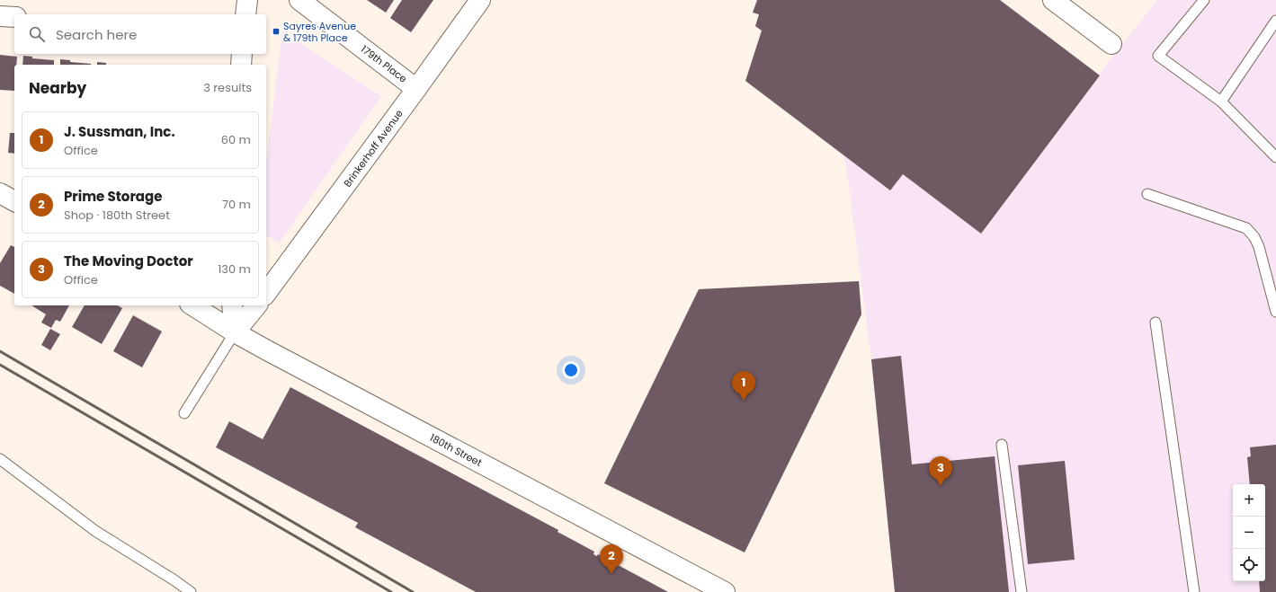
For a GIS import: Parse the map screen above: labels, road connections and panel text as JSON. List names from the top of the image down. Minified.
{"streets":{"street":["179th Place","Brinkerhoff Avenue","180th Street"]},"crossings":[["179th Place","Brinkerhoff Avenue"]],"places":{"transit":["Sayres Avenue & 179th Place"]},"page":{"search":"Search here","heading":["Nearby","3 results"],"list":[{"mark":"1","name":"J. Sussman, Inc.","note":"Office","value":"60 m"},{"mark":"2","name":"Prime Storage","note":"Shop · 180th Street","value":"70 m"},{"mark":"3","name":"The Moving Doctor","note":"Office","value":"130 m"}],"pins":["1","3","2"],"map_buttons":["+","−"]}}
